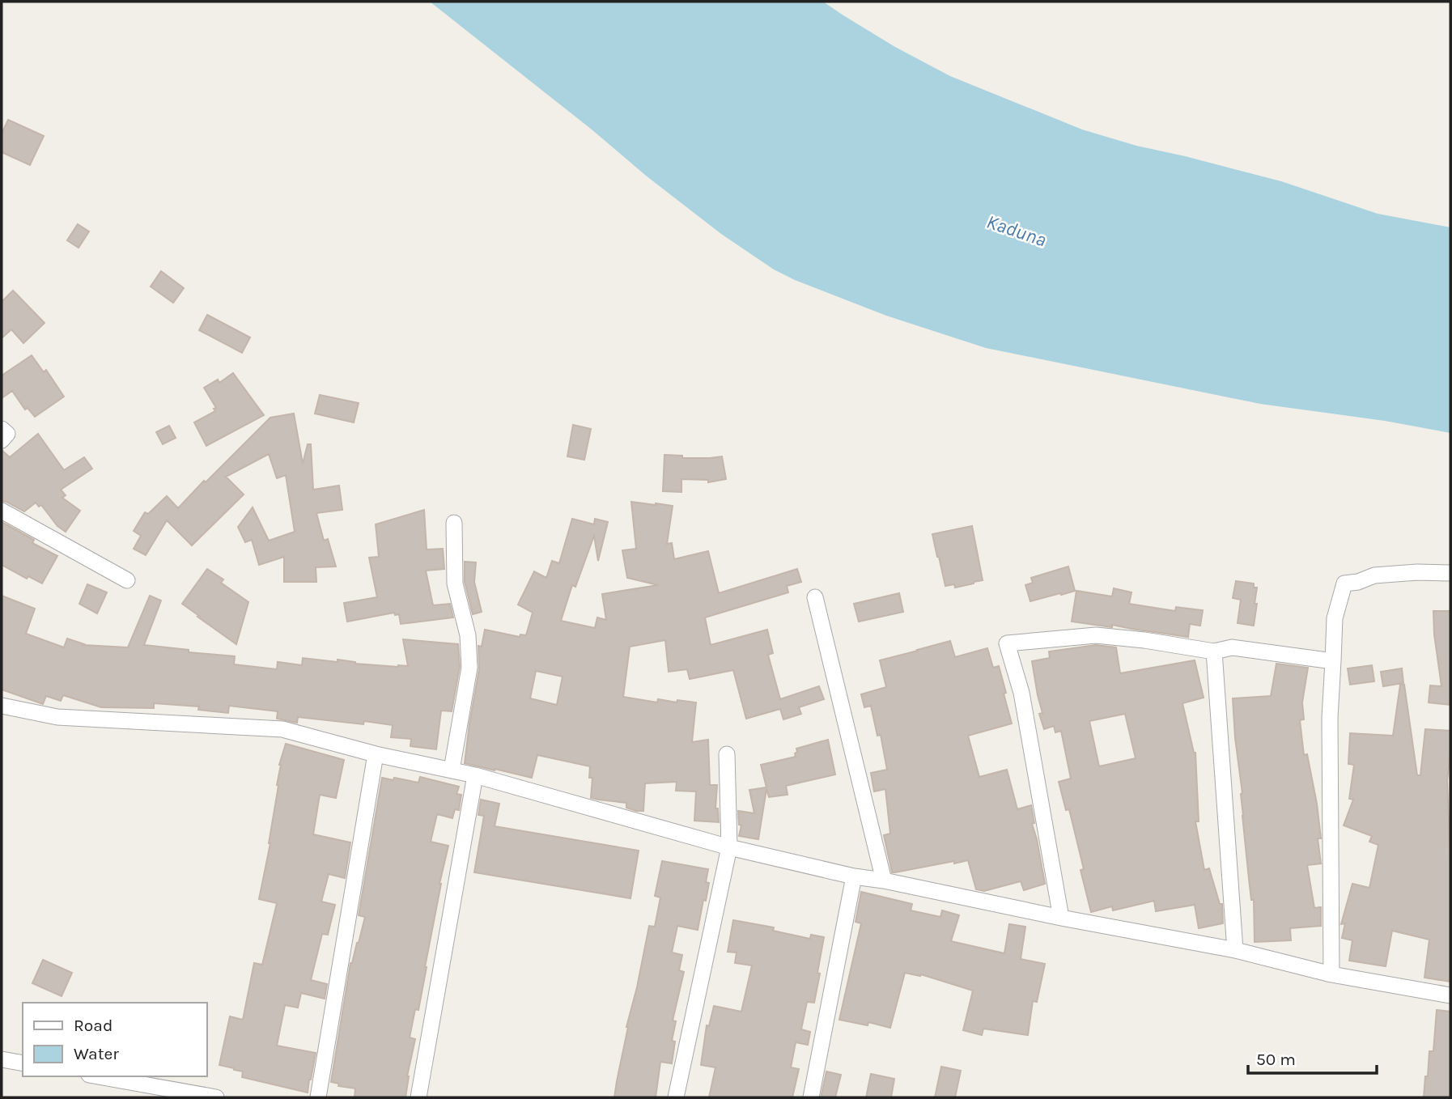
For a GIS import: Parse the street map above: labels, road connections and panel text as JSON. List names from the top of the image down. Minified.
{"water":["Kaduna"],"legend":["Road","Water"],"scale_bar":"50 m"}
